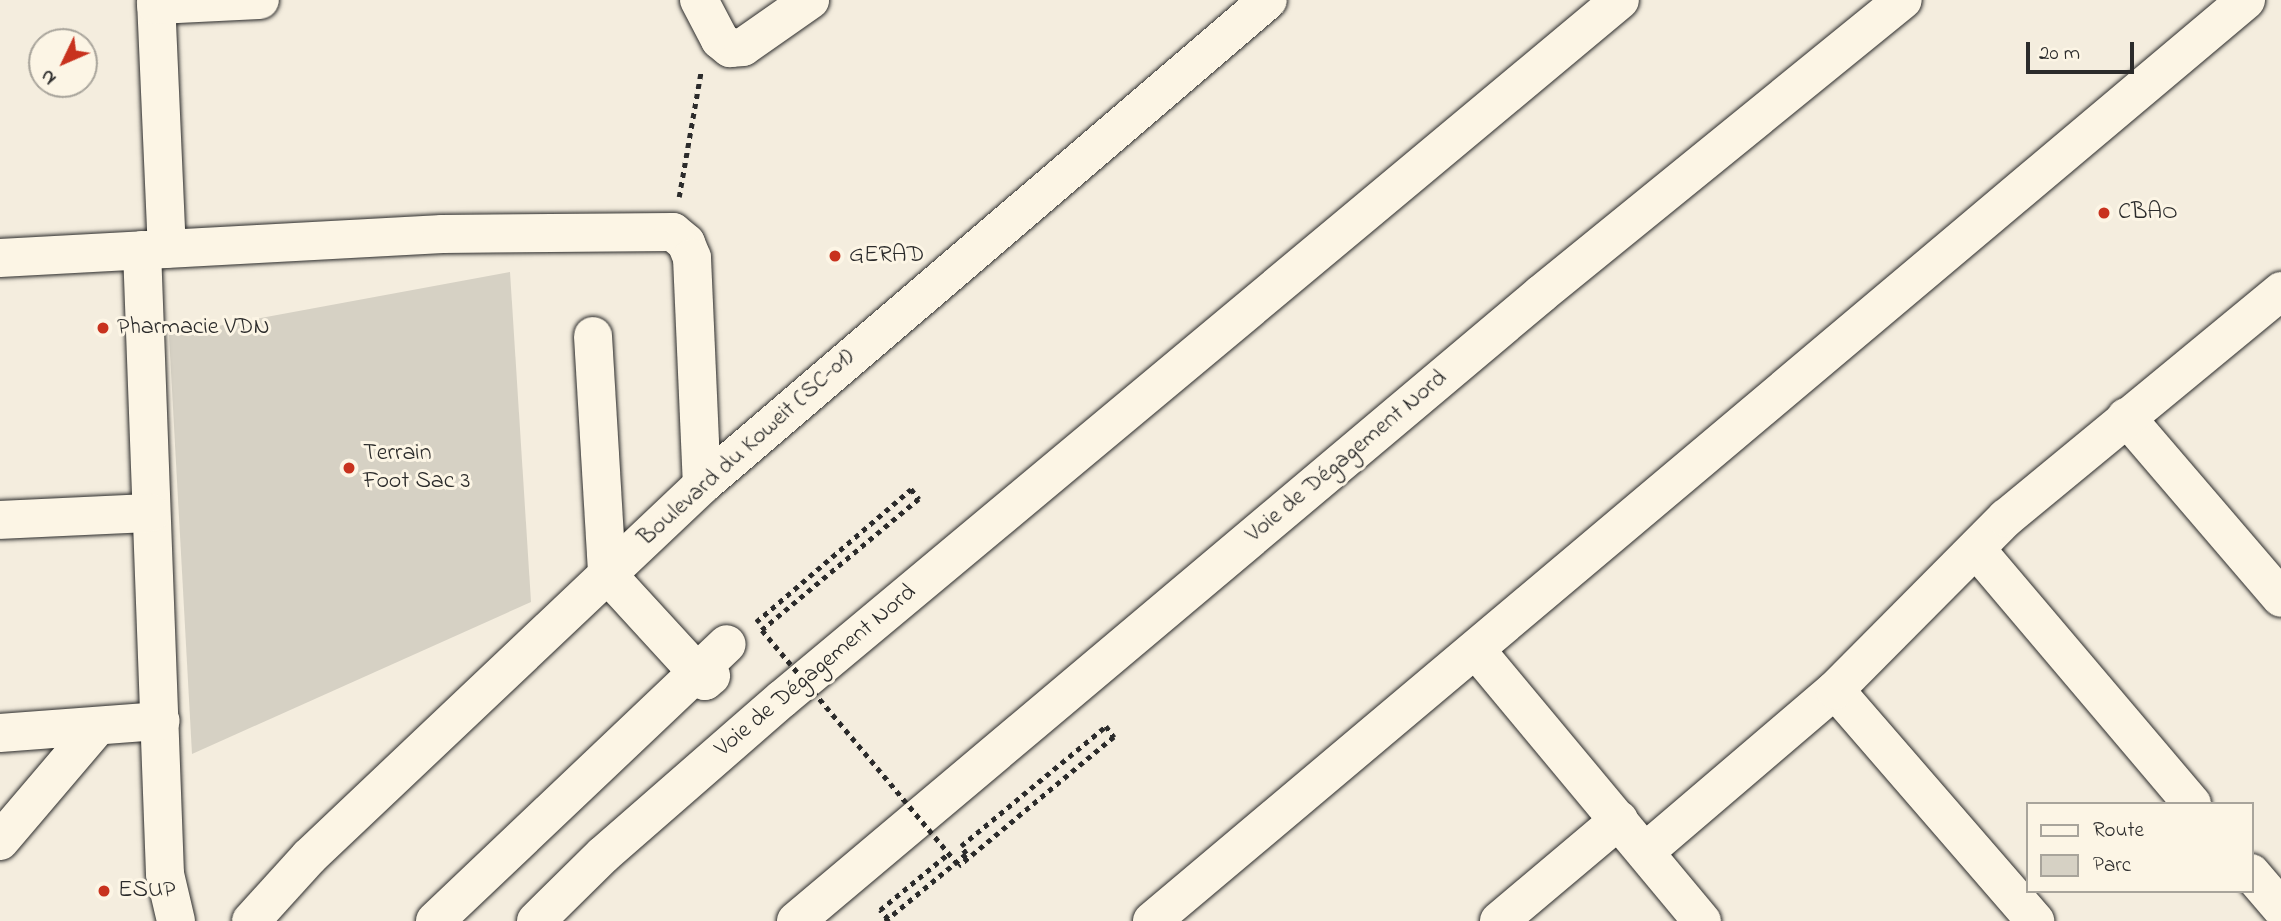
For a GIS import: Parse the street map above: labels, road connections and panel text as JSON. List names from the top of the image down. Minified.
{"streets":{"main road":["Boulevard du Koweit (SC-01)","Voie de Dégagement Nord"]},"places":["CBAO","GERAD","Pharmacie VDN","Terrain Foot Sac 3","ESUP"],"legend":["Route","Parc"],"scale_bar":"20 m","north":"bottom left"}
